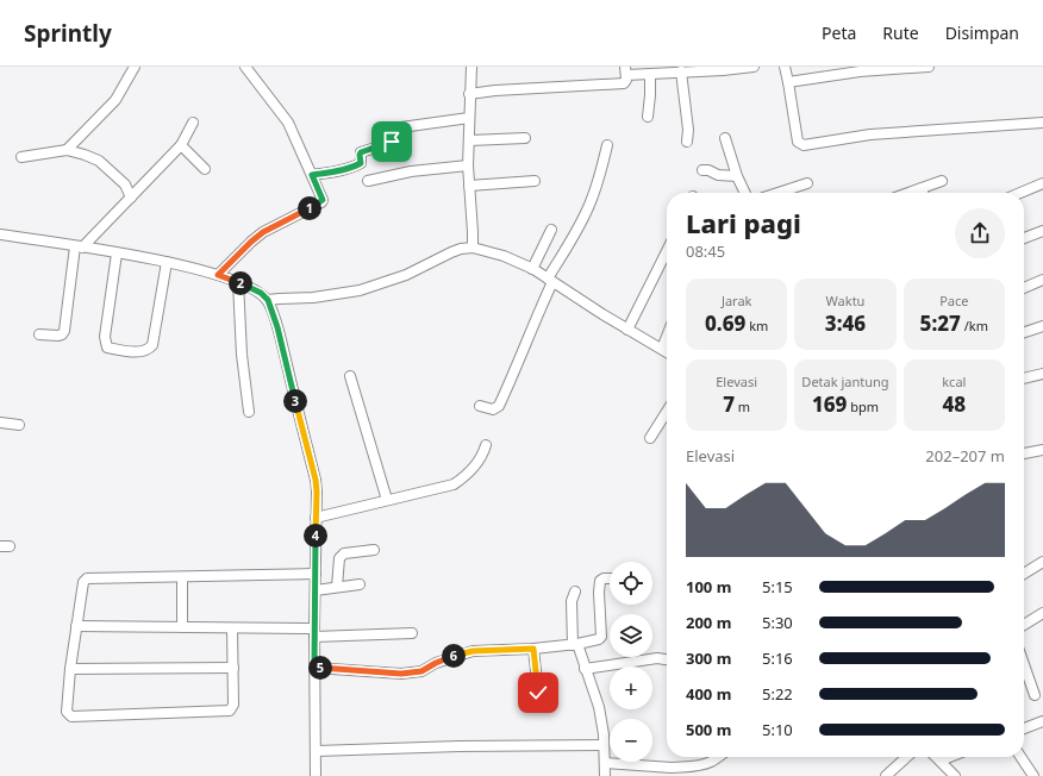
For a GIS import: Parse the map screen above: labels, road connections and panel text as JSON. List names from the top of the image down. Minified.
{"page":{"header":"Sprintly","nav":["Peta","Rute","Disimpan"],"heading":["Lari pagi","08:45"],"pins":["1","2","3","4","6","5"],"stats":[["Jarak","0.69 km"],["Waktu","3:46"],["Pace","5:27 /km"],["Elevasi","7 m"],["Detak jantung","169 bpm"],["kcal","48"]],"chart":["Elevasi","202–207 m"],"map_buttons":["+","−"],"list":[{"name":"100 m","note":"5:15"},{"name":"200 m","note":"5:30"},{"name":"300 m","note":"5:16"},{"name":"400 m","note":"5:22"},{"name":"500 m","note":"5:10"}]}}
